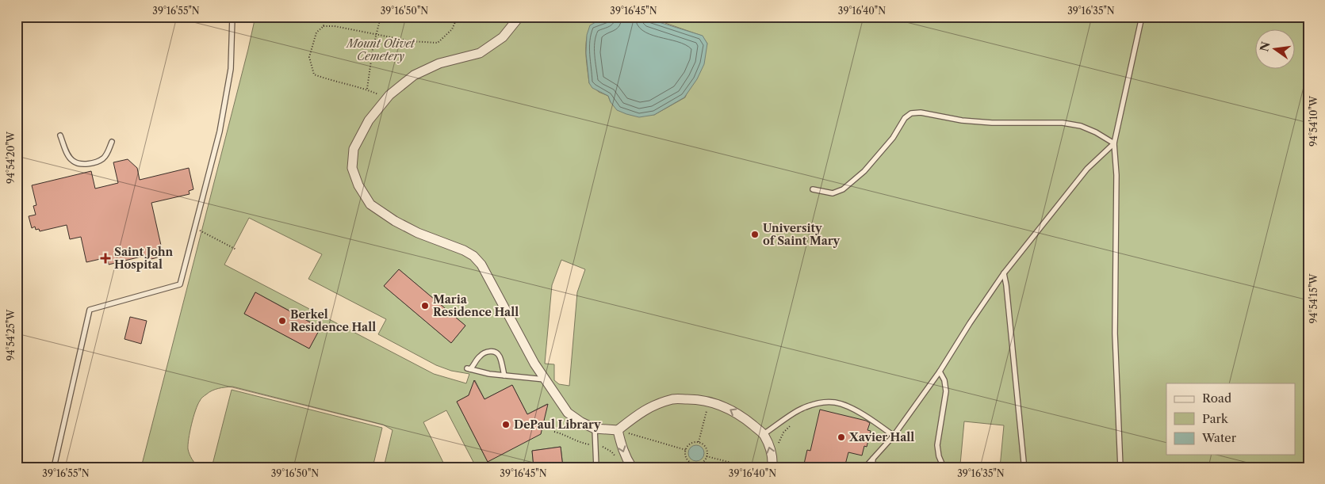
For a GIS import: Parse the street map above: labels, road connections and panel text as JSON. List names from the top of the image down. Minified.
{"parks":["Mount Olivet Cemetery"],"places":{"other":["University of Saint Mary","Maria Residence Hall","Berkel Residence Hall","DePaul Library","Xavier Hall"],"health":["Saint John Hospital"]},"legend":["Road","Park","Water"],"north":"left","coordinates":["39°16'55\"N","39°16'50\"N","39°16'45\"N","39°16'40\"N","39°16'35\"N","94°54'10\"W","94°54'20\"W","94°54'15\"W","94°54'25\"W"]}
